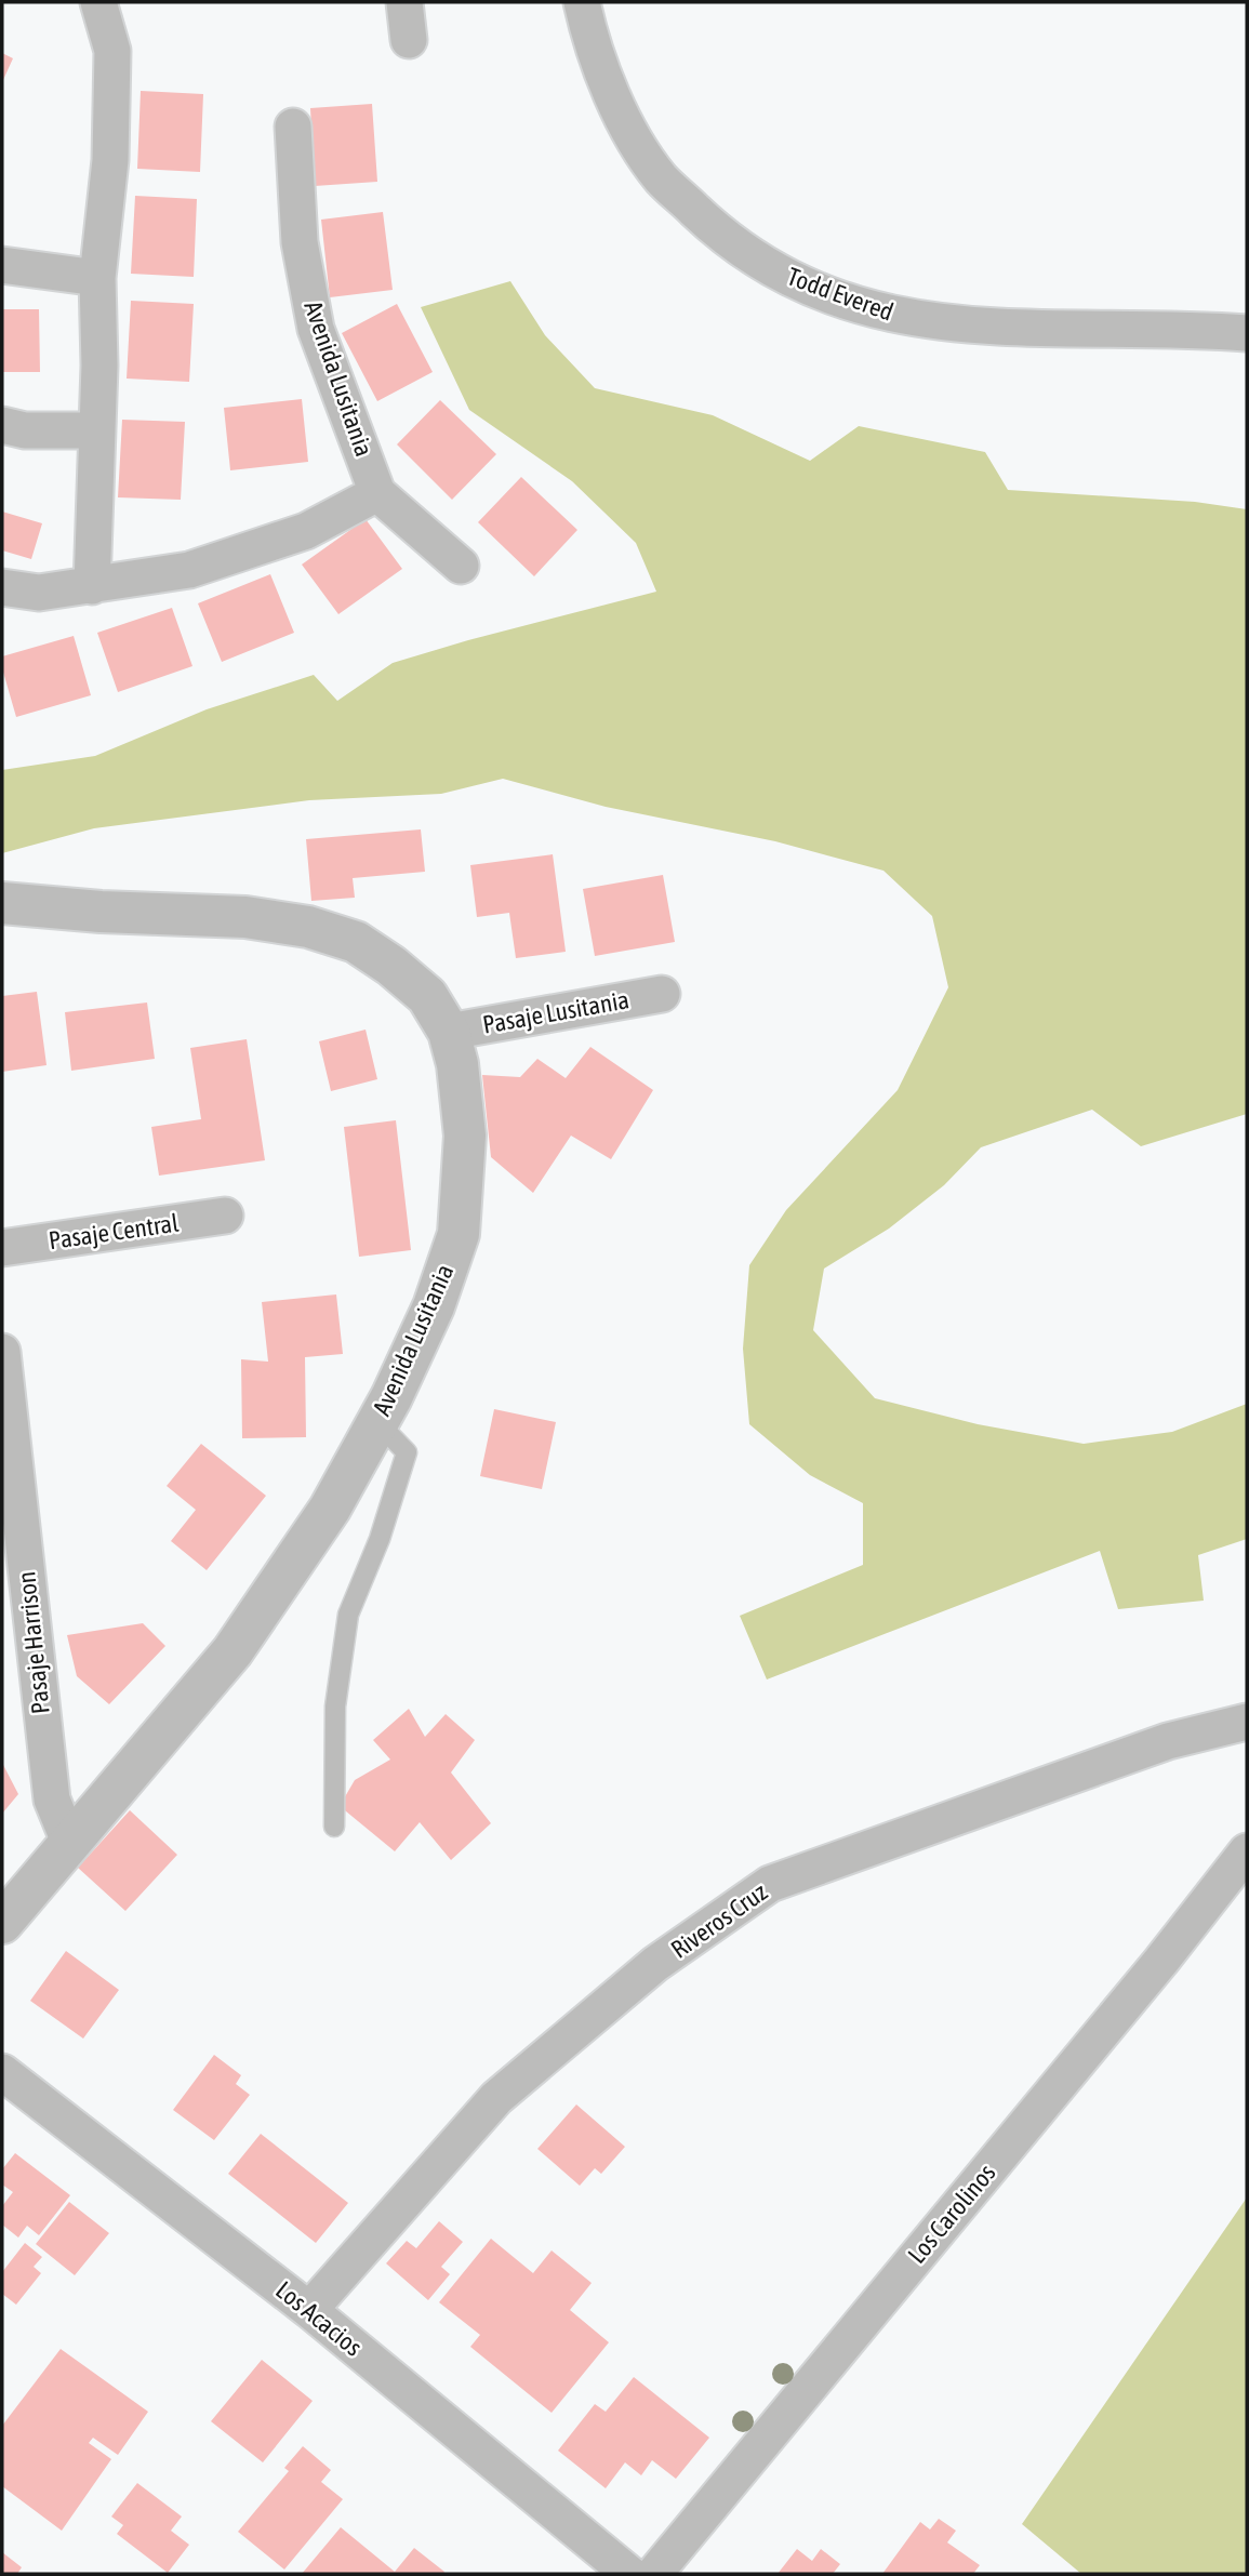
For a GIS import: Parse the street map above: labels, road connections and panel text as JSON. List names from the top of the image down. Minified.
{"streets":{"street":["Todd Evered","Avenida Lusitania","Pasaje Lusitania","Pasaje Central","Pasaje Harrison","Riveros Cruz","Los Carolinos","Los Acacios"]},"crossings":[["Avenida Lusitania","Pasaje Lusitania"],["Avenida Lusitania","Pasaje Harrison"],["Riveros Cruz","Los Acacios"]]}
